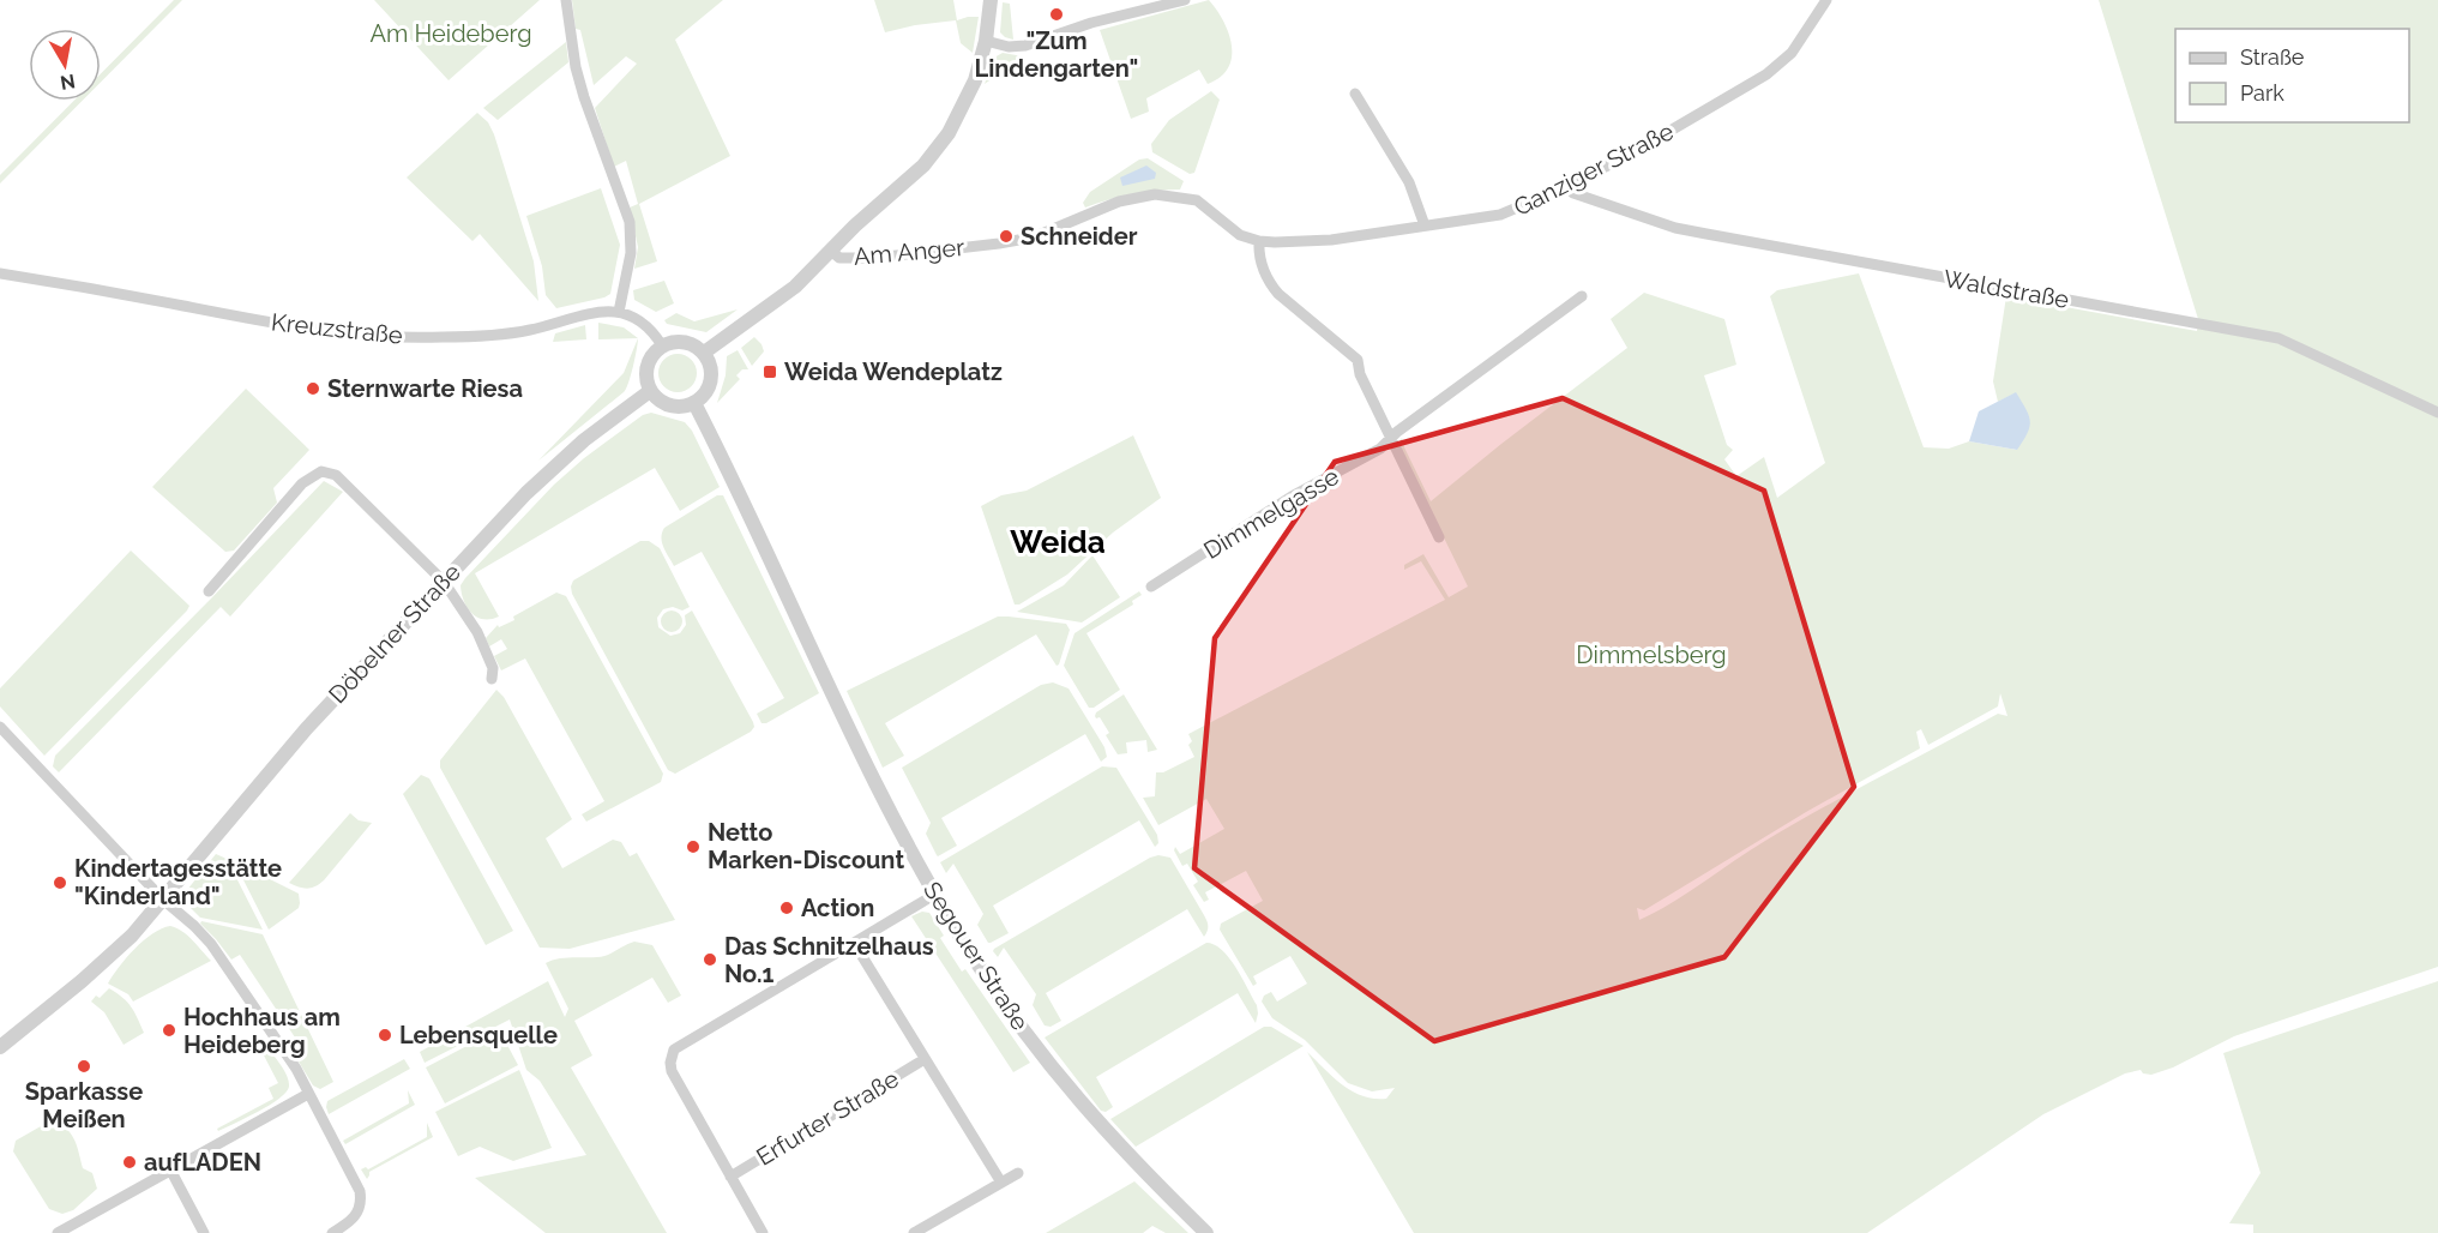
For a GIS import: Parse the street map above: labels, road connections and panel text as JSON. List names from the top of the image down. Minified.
{"streets":{"street":["Ganziger Straße","Am Anger","Waldstraße","Kreuzstraße","Dimmelgasse","Döbelner Straße","Segouer Straße","Erfurter Straße"]},"crossings":[["Ganziger Straße","Am Anger"],["Ganziger Straße","Waldstraße"],["Döbelner Straße","Segouer Straße"],["Segouer Straße","Erfurter Straße"]],"districts":["Weida"],"parks":["Am Heideberg","Dimmelsberg"],"places":{"other":["\"Zum Lindengarten\"","Schneider","Sternwarte Riesa","Netto Marken-Discount","Kindertagesstätte \"Kinderland\"","Action","Das Schnitzelhaus No.1","Hochhaus am Heideberg","Lebensquelle","Sparkasse Meißen","aufLADEN"],"transit":["Weida Wendeplatz"]},"legend":["Straße","Park"],"north":"bottom"}
